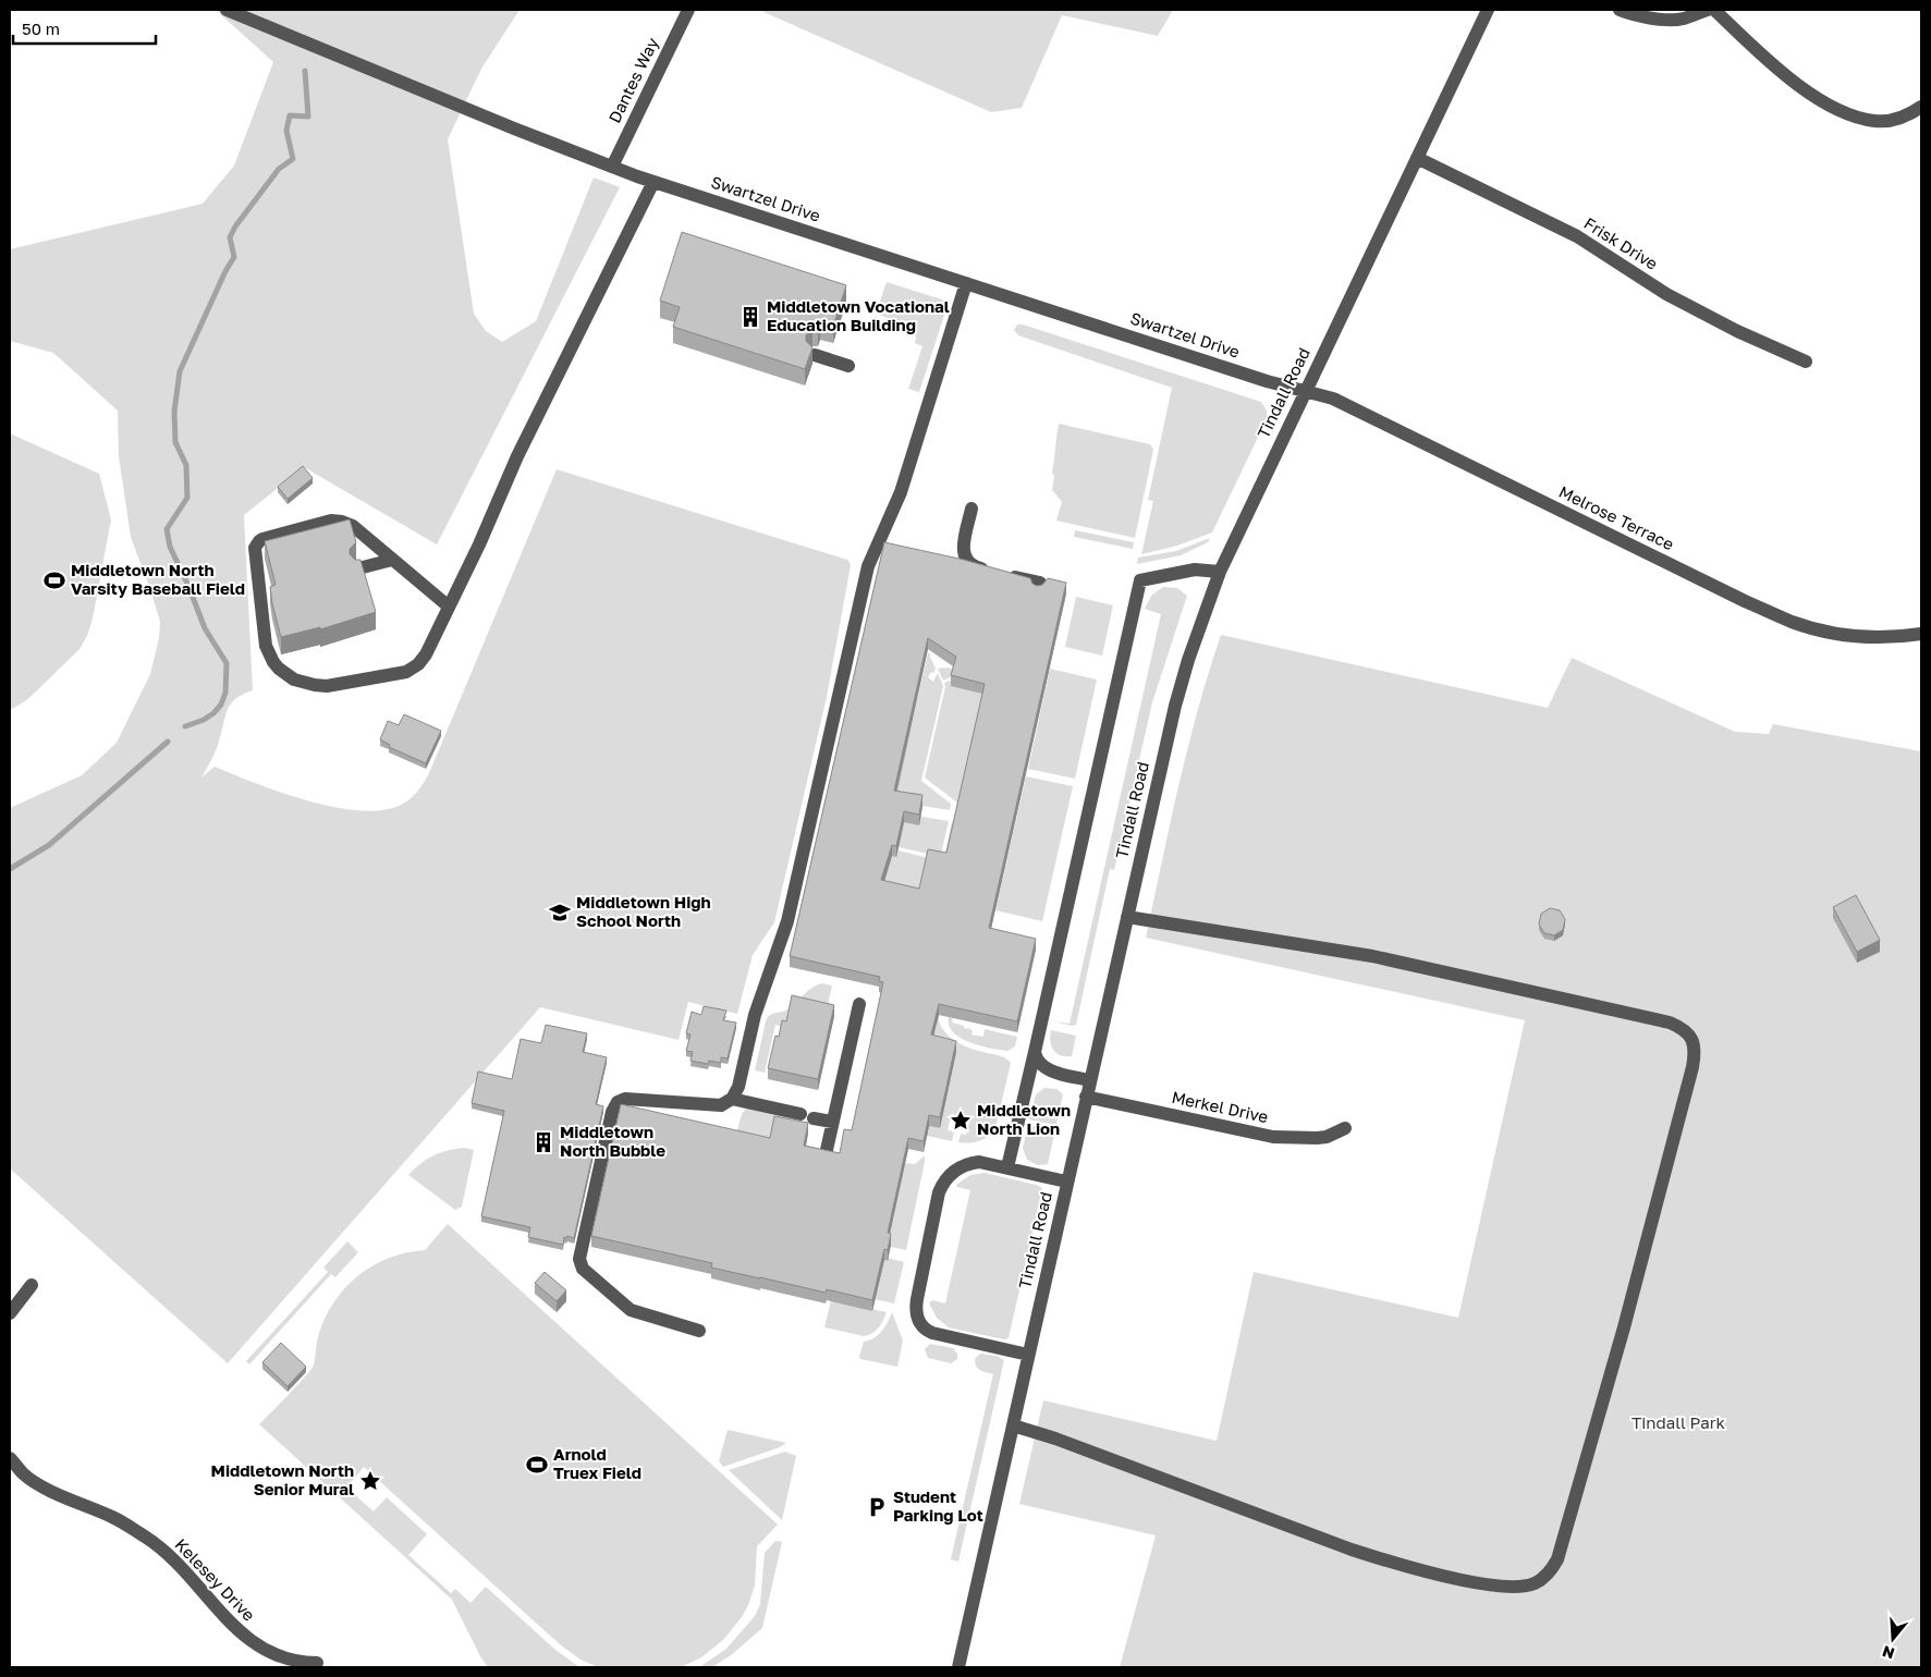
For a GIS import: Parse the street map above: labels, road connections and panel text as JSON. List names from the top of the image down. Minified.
{"streets":{"street":["Dantes Way","Swartzel Drive","Frisk Drive","Tindall Road","Melrose Terrace","Merkel Drive","Kelesey Drive"]},"crossings":[["Dantes Way","Swartzel Drive"],["Swartzel Drive","Tindall Road"],["Swartzel Drive","Melrose Terrace"],["Frisk Drive","Tindall Road"],["Tindall Road","Melrose Terrace"],["Tindall Road","Merkel Drive"]],"parks":["Tindall Park"],"places":{"building":["Middletown Vocational Education Building","Middletown North Bubble"],"sports":["Middletown North Varsity Baseball Field","Arnold Truex Field"],"school or university":["Middletown High School North"],"place":["Middletown North Lion","Middletown North Senior Mural"],"parking":["Student Parking Lot"]},"scale_bar":"50 m","north":"bottom"}
